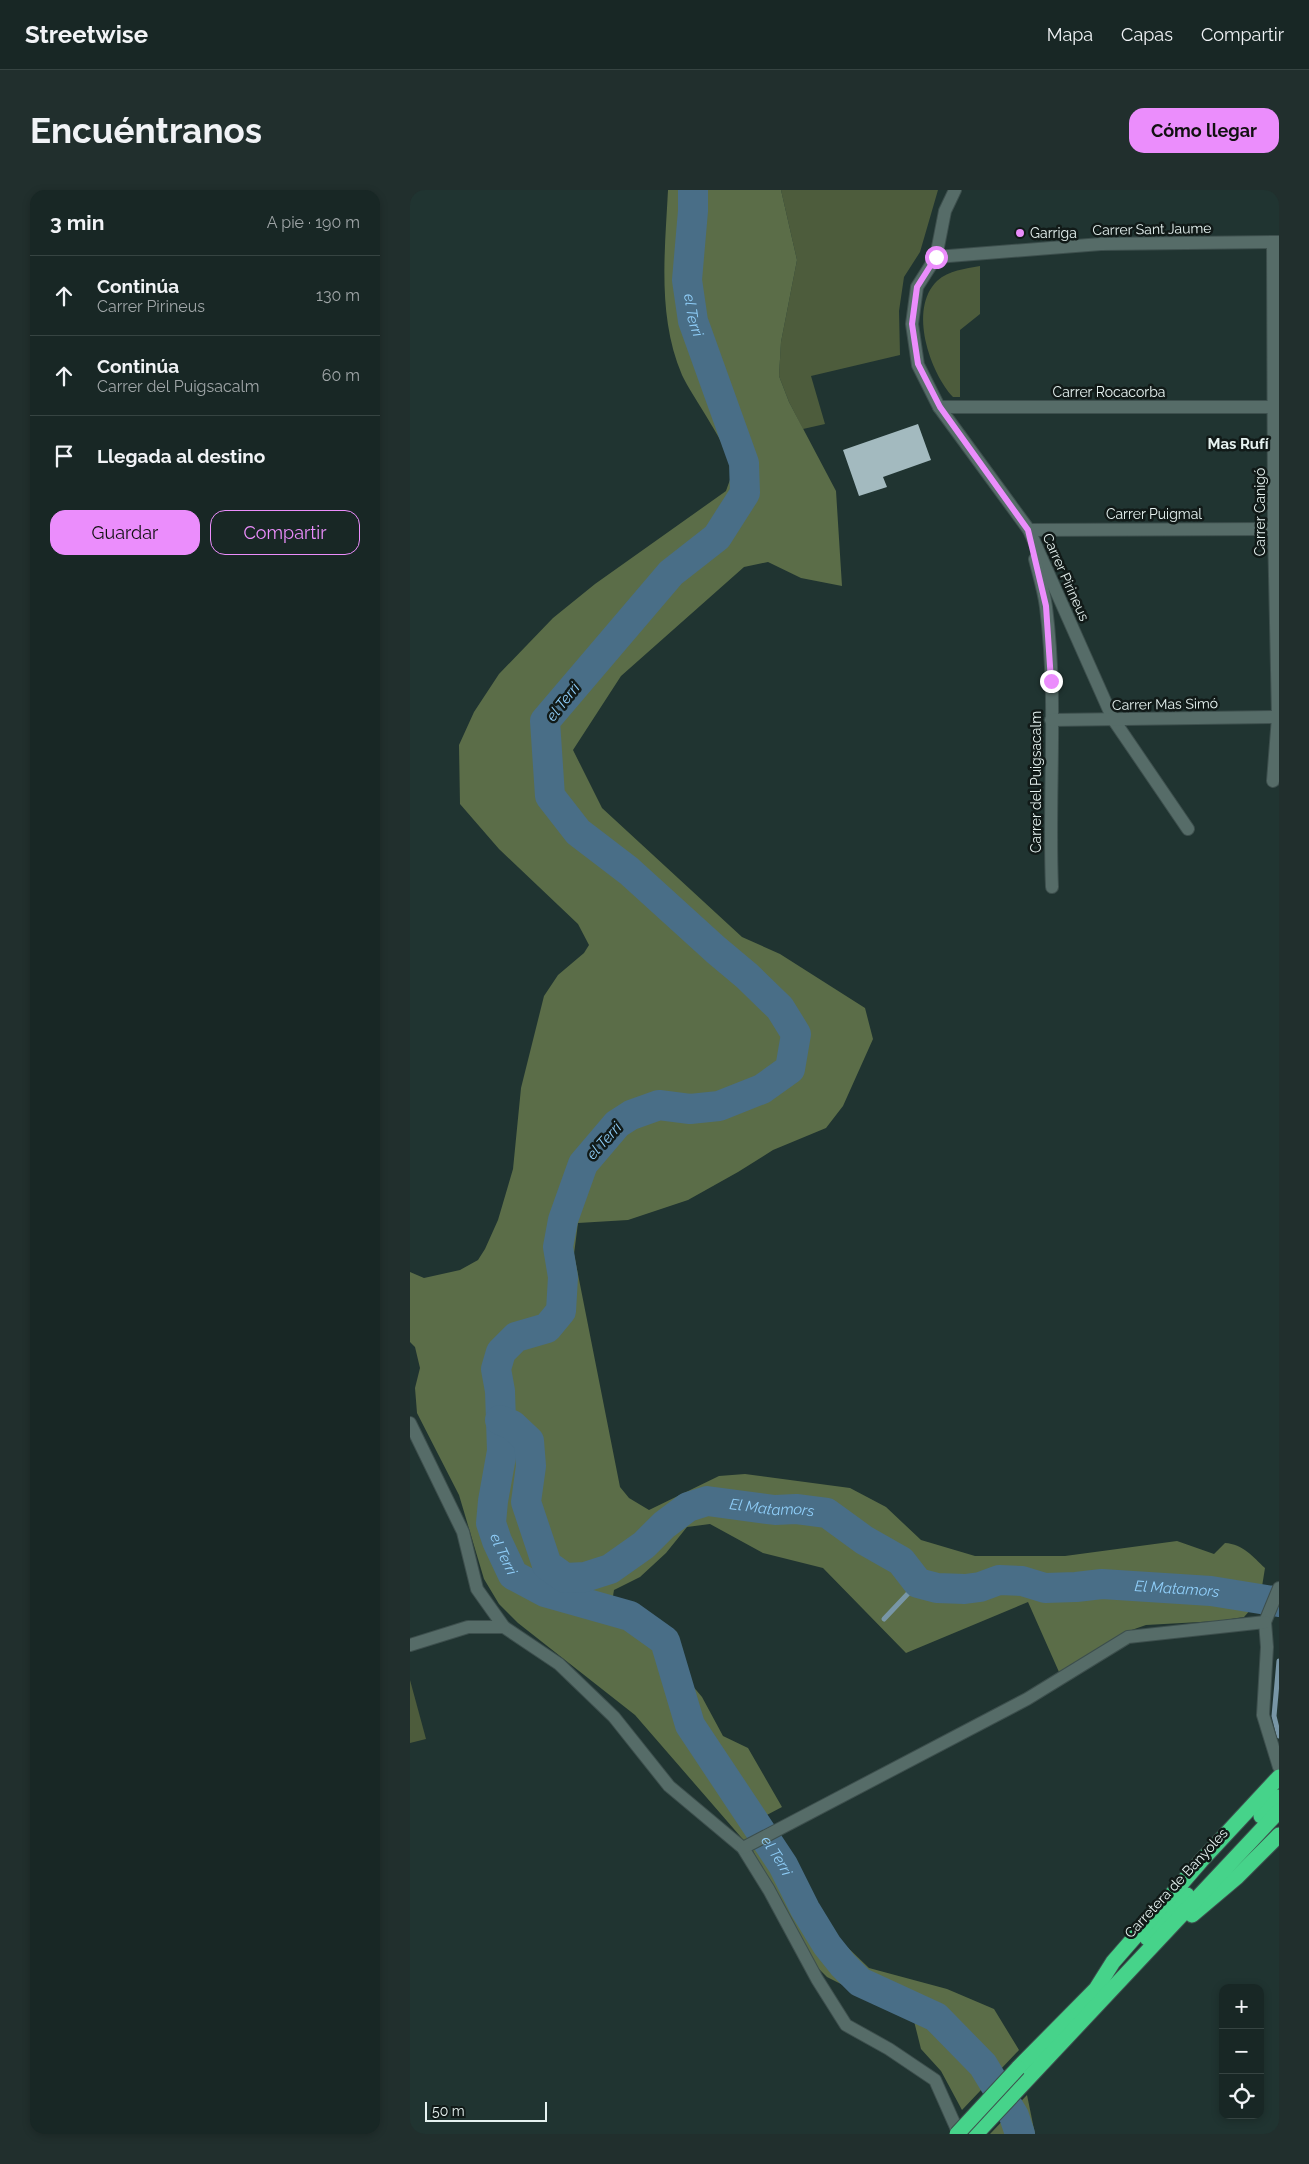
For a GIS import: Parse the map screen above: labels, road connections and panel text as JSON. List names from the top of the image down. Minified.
{"streets":{"street":["Carrer Sant Jaume","Carrer Rocacorba","Carrer Canigó","Carrer Puigmal","Carrer Pirineus","Carrer Mas Simó","Carrer del Puigsacalm"]},"crossings":[["Carrer Sant Jaume","Carrer Canigó"],["Carrer Sant Jaume","Carrer Pirineus"],["Carrer Rocacorba","Carrer Canigó"],["Carrer Rocacorba","Carrer Pirineus"],["Carrer Canigó","Carrer Puigmal"],["Carrer Canigó","Carrer Mas Simó"],["Carrer Puigmal","Carrer Pirineus"],["Carrer Puigmal","Carrer del Puigsacalm"],["Carrer Pirineus","Carrer Mas Simó"],["Carrer Pirineus","Carrer del Puigsacalm"],["Carrer Mas Simó","Carrer del Puigsacalm"]],"districts":["Mas Rufí"],"water":["el Terri","El Matamors"],"places":["Garriga"],"scale_bar":"50 m","page":{"header":"Streetwise","nav":["Mapa","Capas","Compartir"],"buttons":["Cómo llegar",["Guardar","Compartir"]],"title":"Encuéntranos","heading":["3 min","A pie · 190 m"],"list":[["Continúa","Carrer Pirineus","130 m"],["Continúa","Carrer del Puigsacalm","60 m"],"Llegada al destino"],"map_buttons":["+","−"],"scale":"50 m"}}
